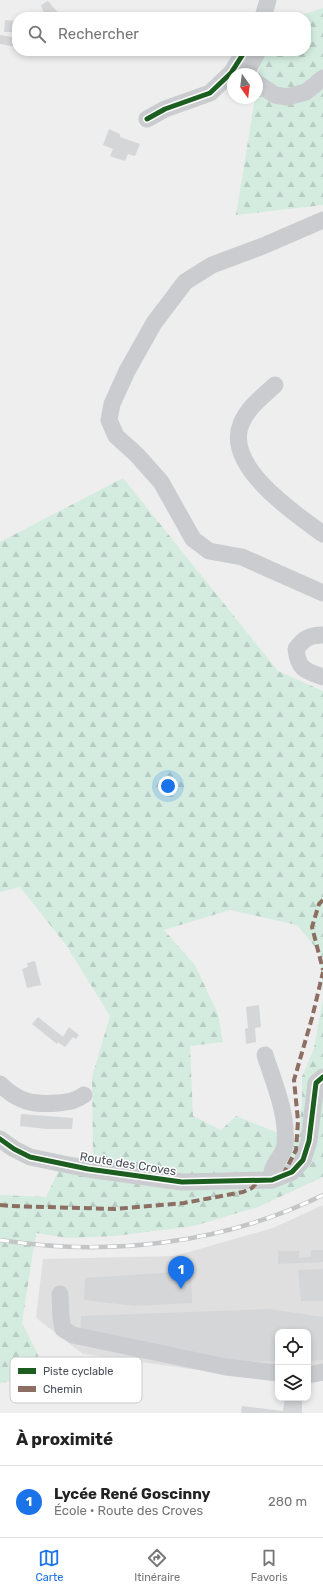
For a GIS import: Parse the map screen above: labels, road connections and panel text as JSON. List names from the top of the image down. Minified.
{"streets":{"street":["Route des Croves"]},"legend":["Piste cyclable","Chemin"],"north":"bottom","page":{"search":"Rechercher","pins":"1","heading":"À proximité","list":[{"mark":"1","name":"Lycée René Goscinny","note":"École · Route des Croves","value":"280 m"}],"nav":["Carte","Itinéraire","Favoris"]}}
